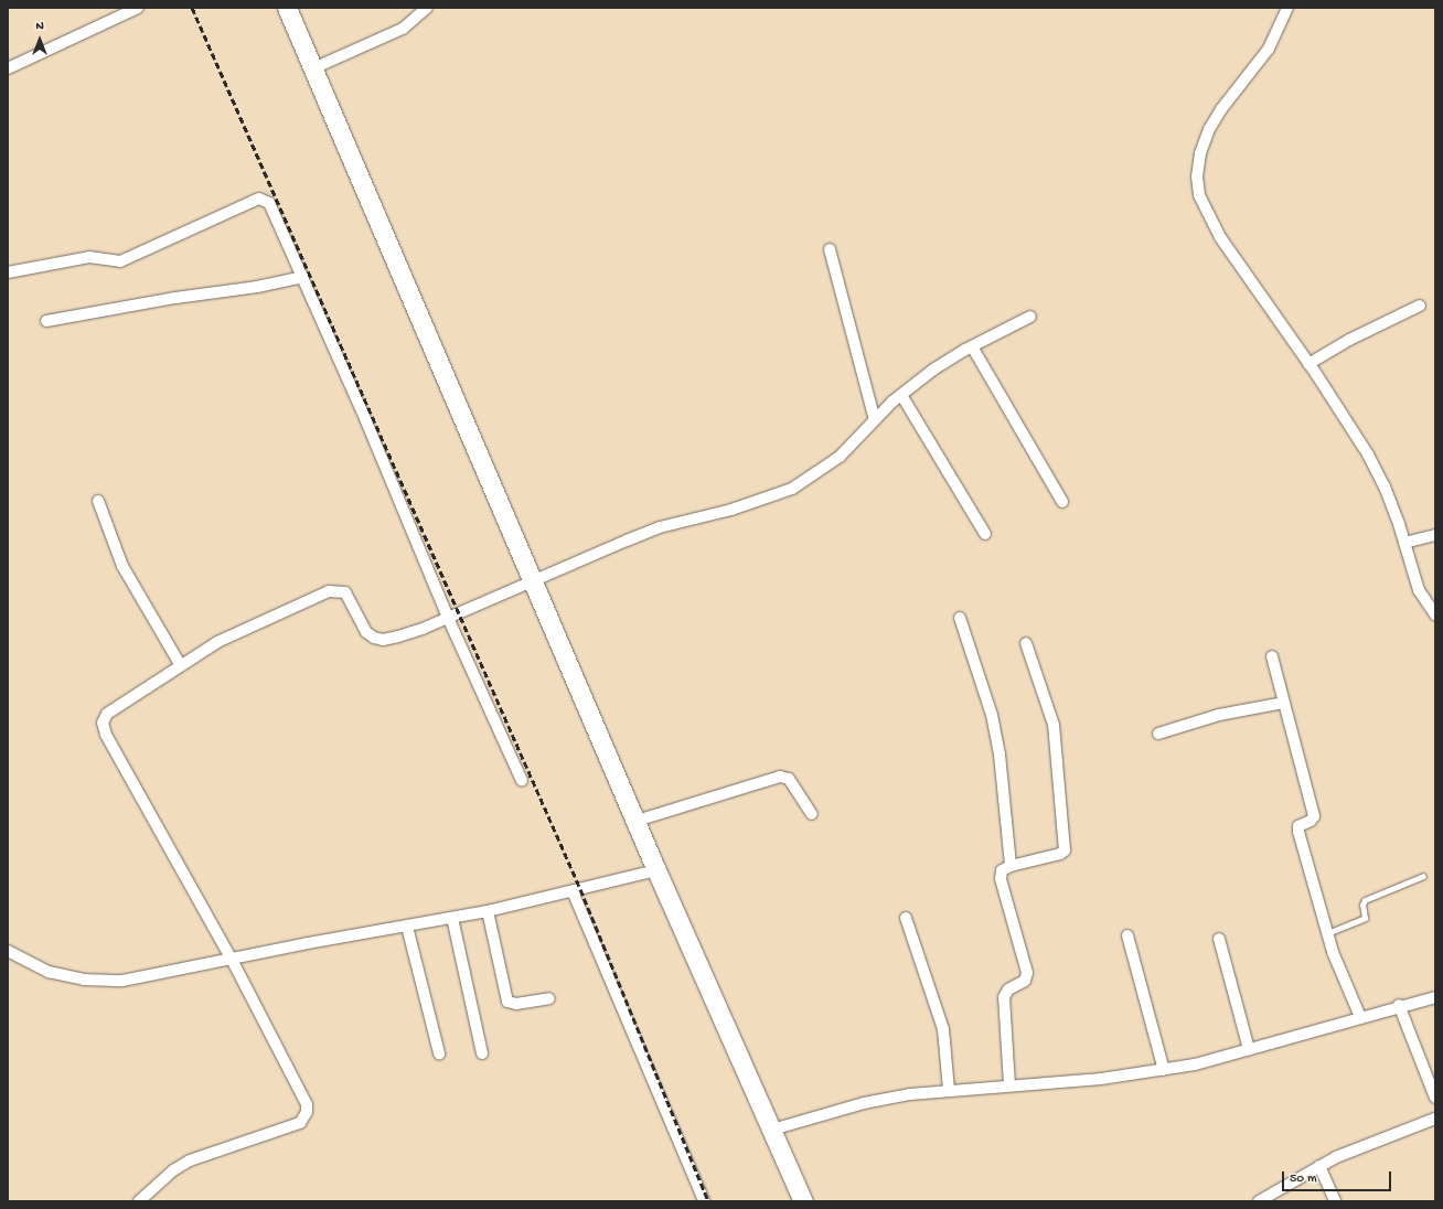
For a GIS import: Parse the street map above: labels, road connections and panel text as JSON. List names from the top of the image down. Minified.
{"scale_bar":"50 m","north":"top"}
